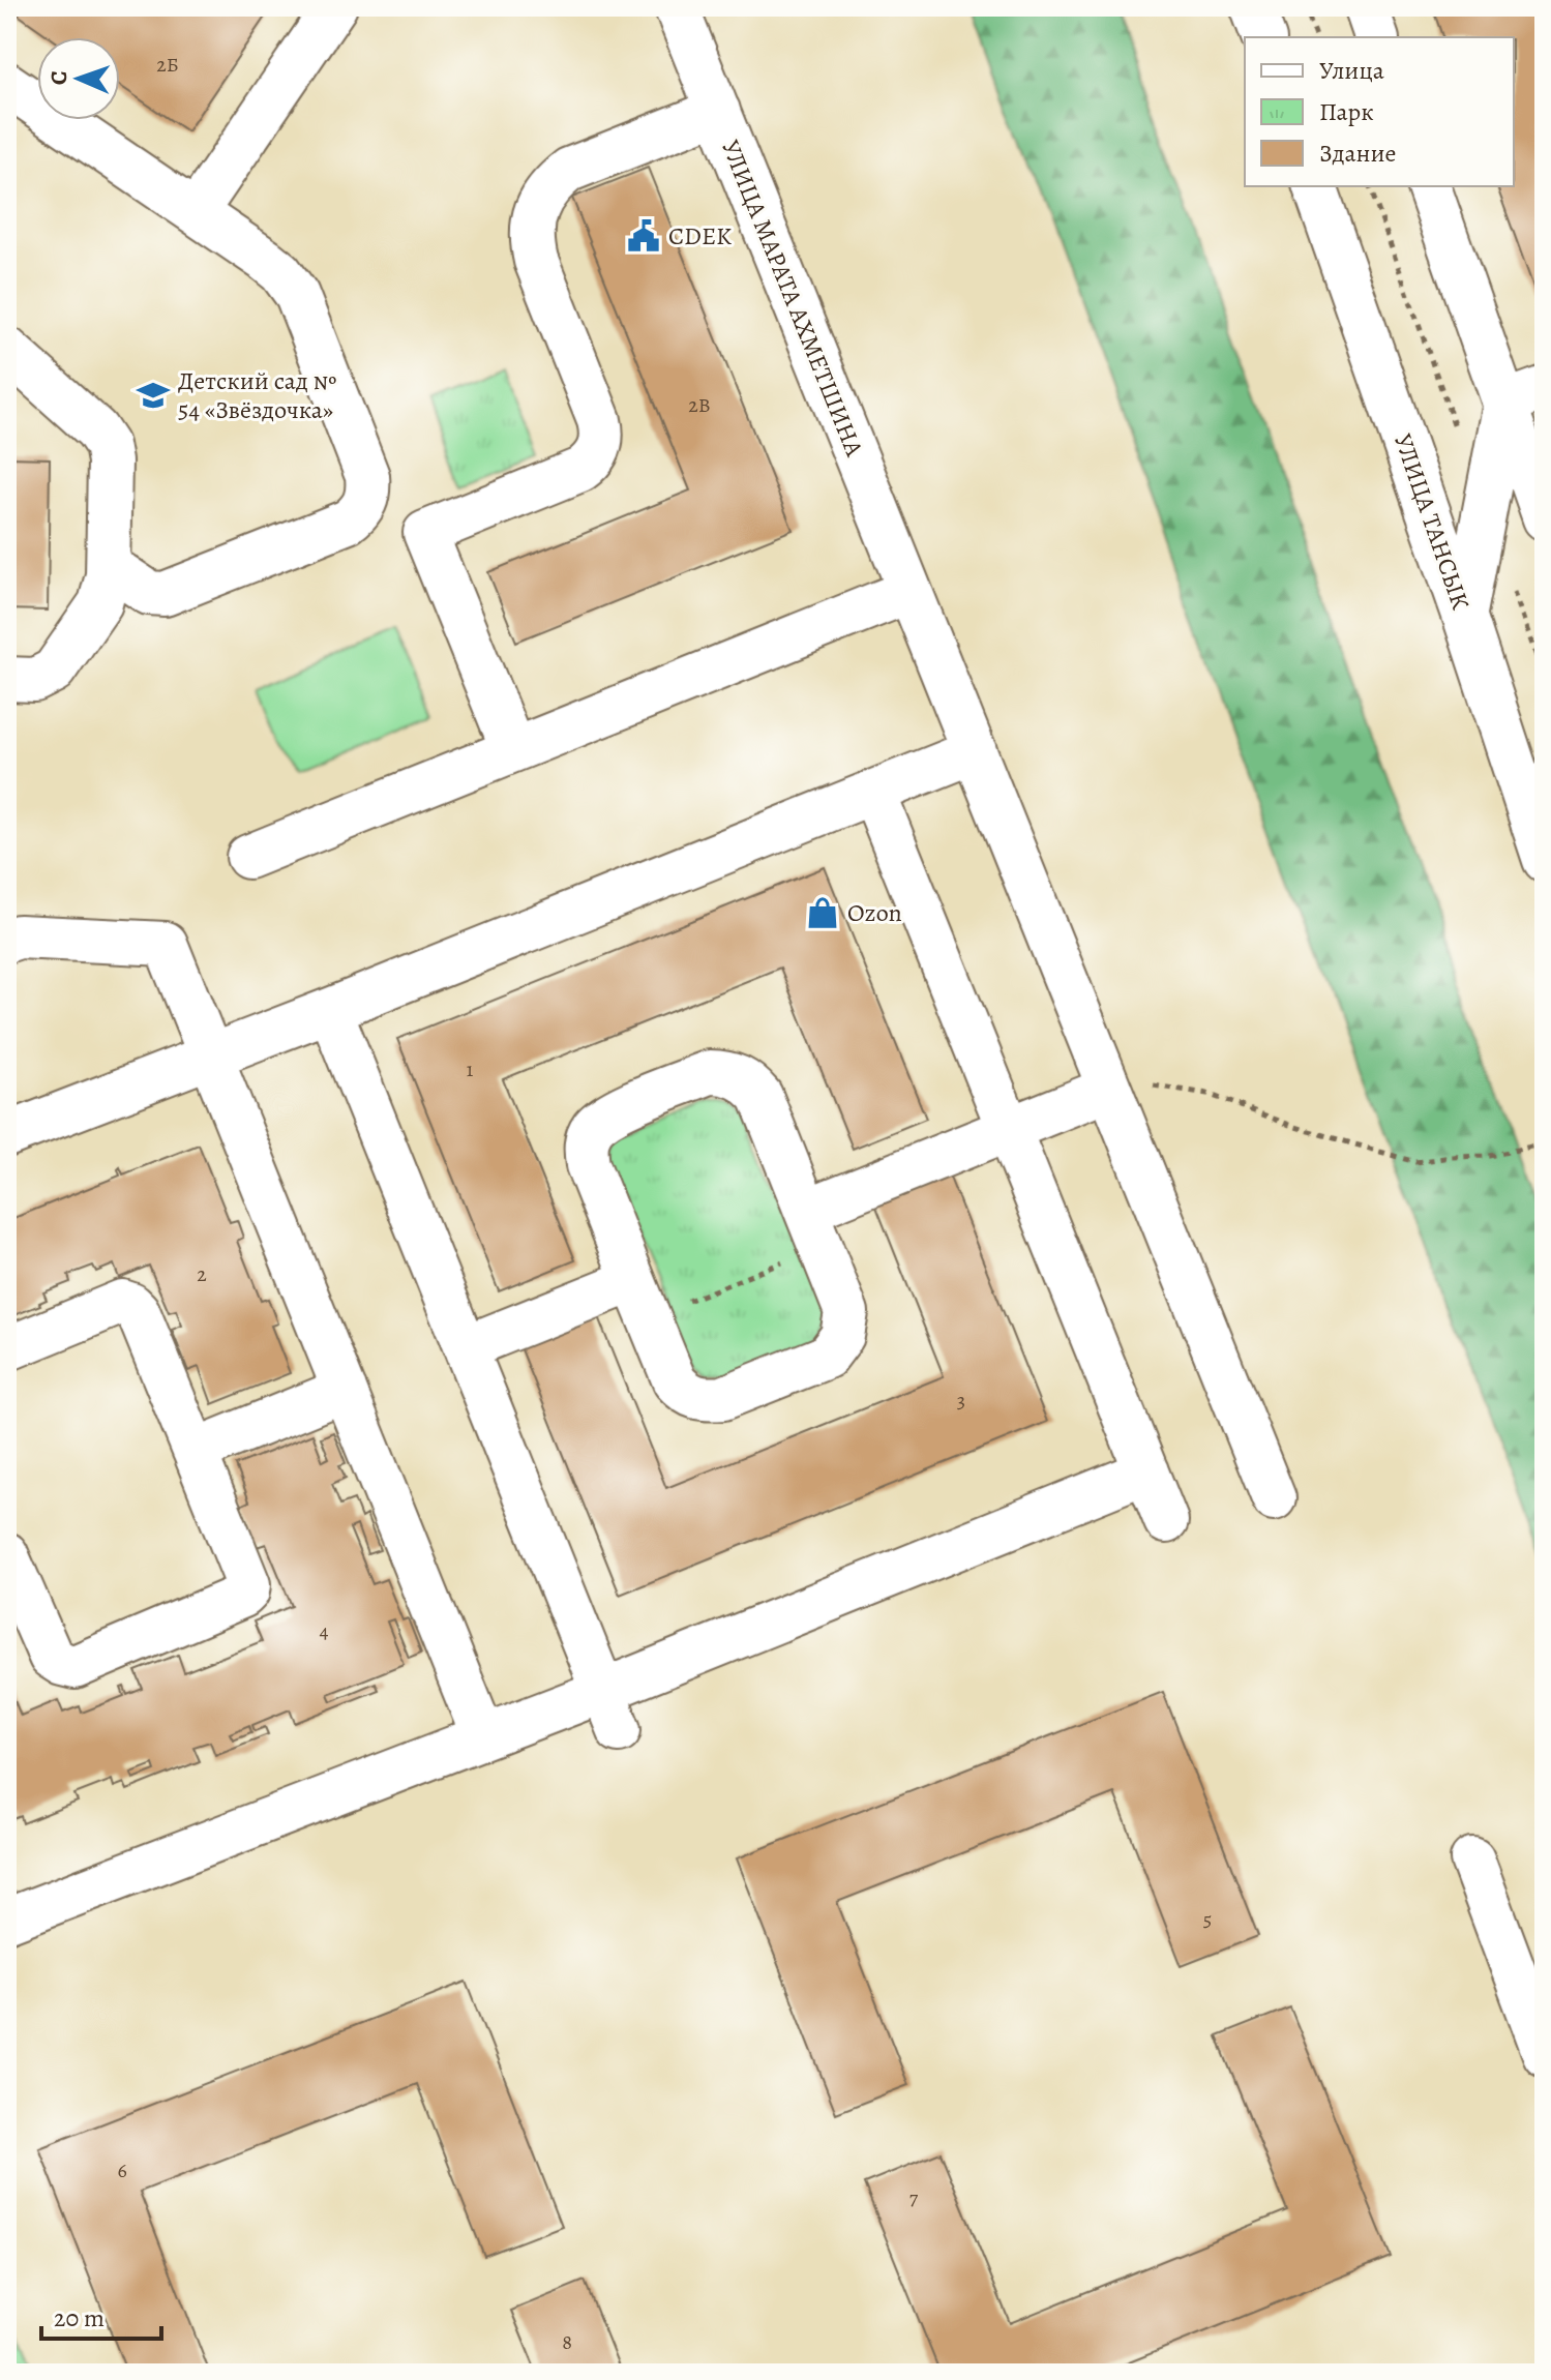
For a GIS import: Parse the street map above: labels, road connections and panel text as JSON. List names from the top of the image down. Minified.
{"streets":{"street":["УЛИЦА МАРАТА АХМЕТШИНА","УЛИЦА ТАНСЫК"]},"places":{"public building":["CDEK"],"school or university":["Детский сад № 54 «Звёздочка»"],"shop":["Ozon"]},"house_numbers":["2Б","2В","1","2","3","4","5","6","7","8"],"legend":["Улица","Парк","Здание"],"scale_bar":"20 m","north":"left"}
